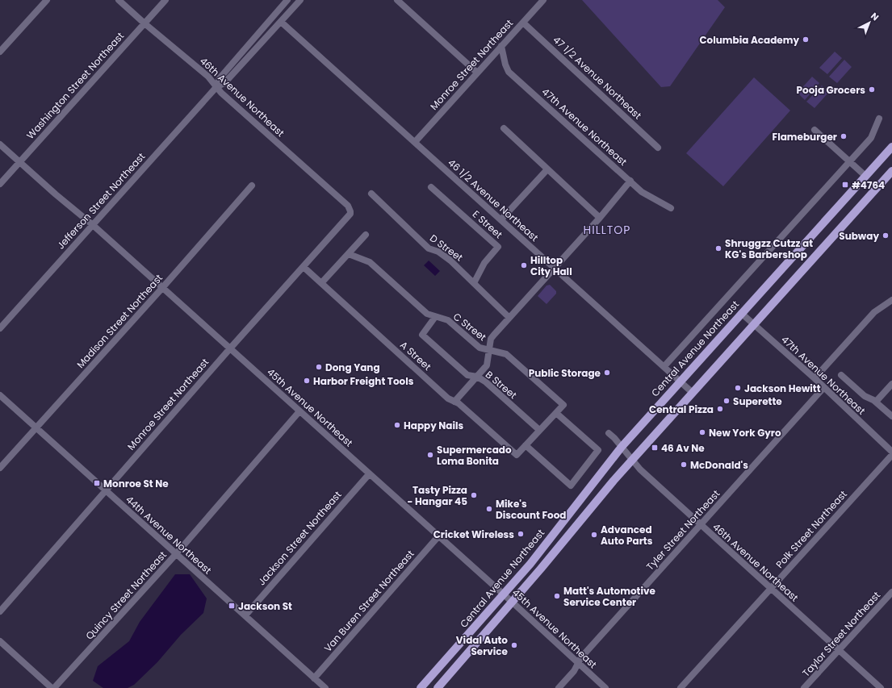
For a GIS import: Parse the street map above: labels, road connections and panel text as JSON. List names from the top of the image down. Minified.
{"streets":{"main road":["Central Avenue Northeast"],"street":["Monroe Street Northeast","47 1/2 Avenue Northeast","Washington Street Northeast","46th Avenue Northeast","47th Avenue Northeast","46 1/2 Avenue Northeast","Jefferson Street Northeast","E Street","D Street","Madison Street Northeast","C Street","A Street","B Street","45th Avenue Northeast","Polk Street Northeast","Tyler Street Northeast","44th Avenue Northeast","Jackson Street Northeast","Quincy Street Northeast","Van Buren Street Northeast","Taylor Street Northeast"]},"crossings":[["Monroe Street Northeast","47 1/2 Avenue Northeast"],["Monroe Street Northeast","46th Avenue Northeast"],["Monroe Street Northeast","47th Avenue Northeast"],["Monroe Street Northeast","46 1/2 Avenue Northeast"],["Monroe Street Northeast","A Street"],["Monroe Street Northeast","45th Avenue Northeast"],["Monroe Street Northeast","44th Avenue Northeast"],["Washington Street Northeast","46th Avenue Northeast"],["Washington Street Northeast","45th Avenue Northeast"],["46th Avenue Northeast","Jefferson Street Northeast"],["46th Avenue Northeast","Central Avenue Northeast"],["46th Avenue Northeast","Polk Street Northeast"],["46th Avenue Northeast","Tyler Street Northeast"],["46th Avenue Northeast","Taylor Street Northeast"],["47th Avenue Northeast","Central Avenue Northeast"],["47th Avenue Northeast","Tyler Street Northeast"],["46 1/2 Avenue Northeast","Jefferson Street Northeast"],["46 1/2 Avenue Northeast","Central Avenue Northeast"],["Jefferson Street Northeast","45th Avenue Northeast"],["E Street","D Street"],["Madison Street Northeast","45th Avenue Northeast"],["Madison Street Northeast","44th Avenue Northeast"],["C Street","B Street"],["Central Avenue Northeast","45th Avenue Northeast"],["45th Avenue Northeast","Tyler Street Northeast"],["45th Avenue Northeast","Jackson Street Northeast"],["45th Avenue Northeast","Quincy Street Northeast"],["45th Avenue Northeast","Van Buren Street Northeast"],["44th Avenue Northeast","Jackson Street Northeast"],["44th Avenue Northeast","Quincy Street Northeast"],["44th Avenue Northeast","Van Buren Street Northeast"]],"districts":["HILLTOP"],"places":{"other":["Columbia Academy","Pooja Grocers","Flameburger","Subway","Shruggzz Cutzz at KG's Barbershop","Hilltop City Hall","Dong Yang","Public Storage","Harbor Freight Tools","Jackson Hewitt","Superette","Central Pizza","Happy Nails","New York Gyro","Supermercado Loma Bonita","McDonald's","Tasty Pizza - Hangar 45","Mike's Discount Food","Cricket Wireless","Advanced Auto Parts","Matt's Automotive Service Center","Vidal Auto Service"],"transit":["#4764","46 Av Ne","Monroe St Ne","Jackson St"]},"north":"top right"}
